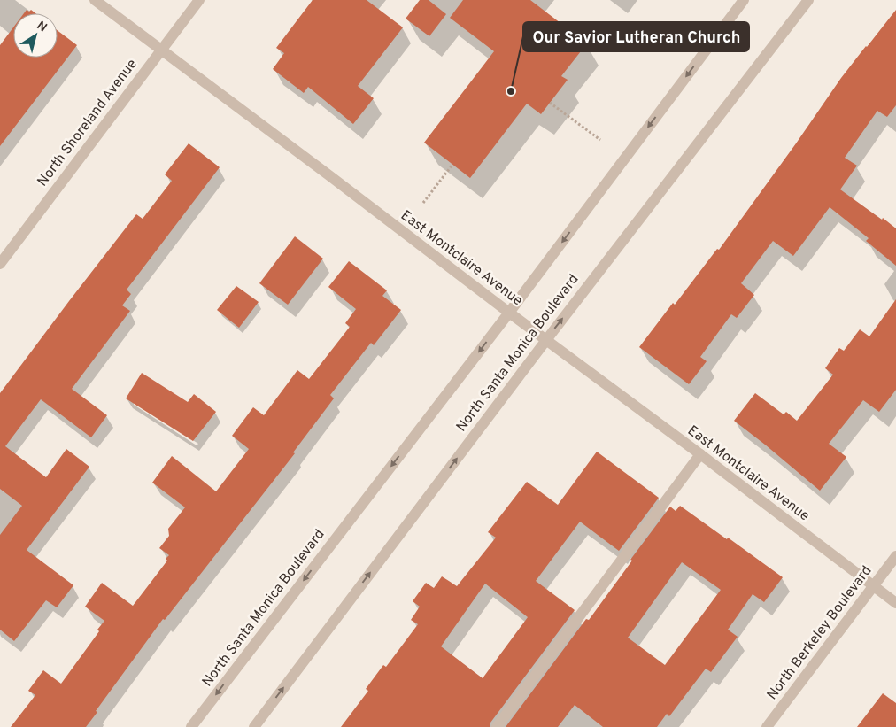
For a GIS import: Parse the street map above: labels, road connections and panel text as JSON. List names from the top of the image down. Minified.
{"streets":{"street":["North Shoreland Avenue","East Montclaire Avenue","North Santa Monica Boulevard","North Berkeley Boulevard"]},"crossings":[["North Shoreland Avenue","East Montclaire Avenue"],["East Montclaire Avenue","North Santa Monica Boulevard"],["East Montclaire Avenue","North Berkeley Boulevard"]],"places":["Our Savior Lutheran Church"],"north":"top right"}
